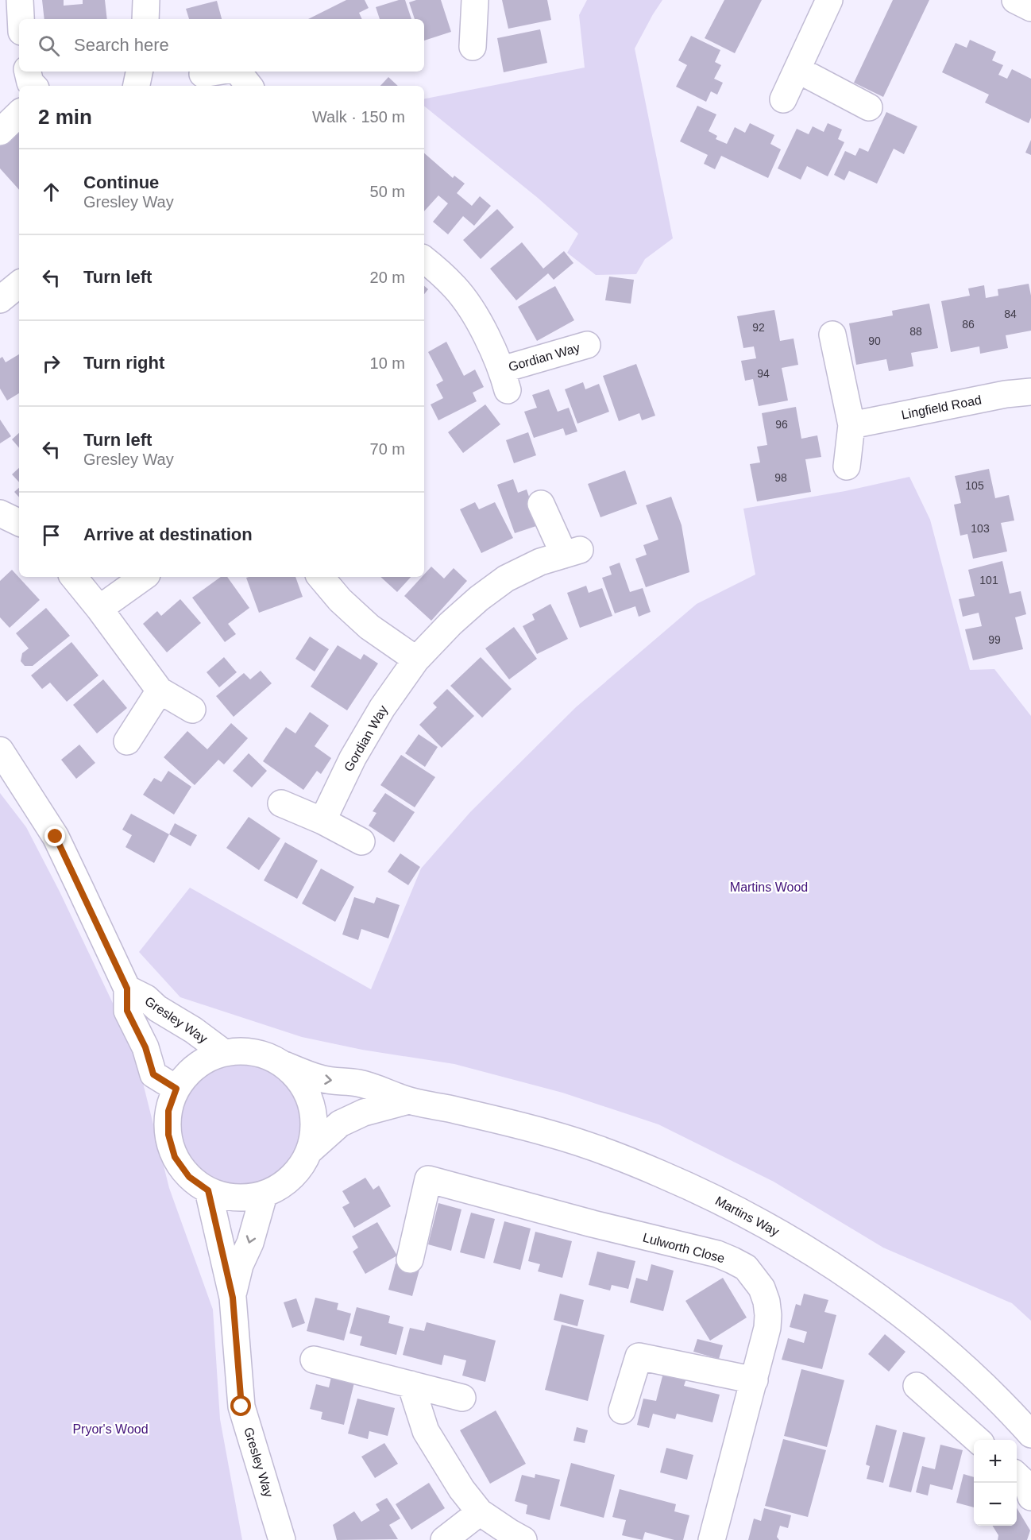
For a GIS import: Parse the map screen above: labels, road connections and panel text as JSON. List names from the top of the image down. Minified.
{"streets":{"street":["Gordian Way","Lingfield Road","Gresley Way","Martins Way","Lulworth Close"]},"crossings":[["Gresley Way","Martins Way"]],"parks":["Martins Wood","Pryor's Wood"],"house_numbers":["84","86","92","88","90","94","96","98","105","103","101","99"],"page":{"search":"Search here","heading":["2 min","Walk · 150 m"],"list":[["Continue","Gresley Way","50 m"],["Turn left","20 m"],["Turn right","10 m"],["Turn left","Gresley Way","70 m"],"Arrive at destination"],"map_buttons":["+","−"]}}
